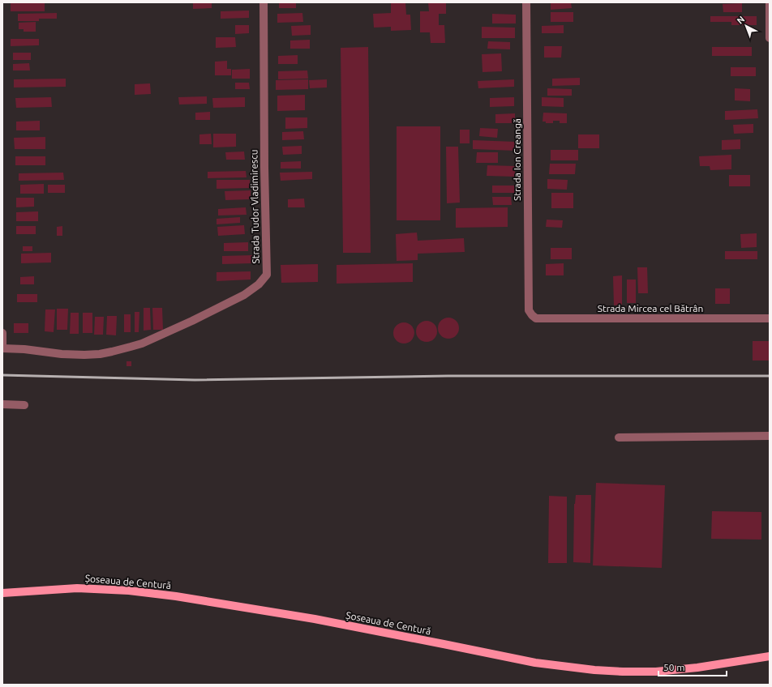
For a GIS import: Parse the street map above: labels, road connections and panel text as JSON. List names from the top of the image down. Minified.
{"streets":{"main road":["Șoseaua de Centură"],"street":["Strada Ion Creangă","Strada Tudor Vladimirescu","Strada Mircea cel Bătrân"]},"crossings":[["Strada Ion Creangă","Strada Mircea cel Bătrân"]],"scale_bar":"50 m","north":"top left"}
